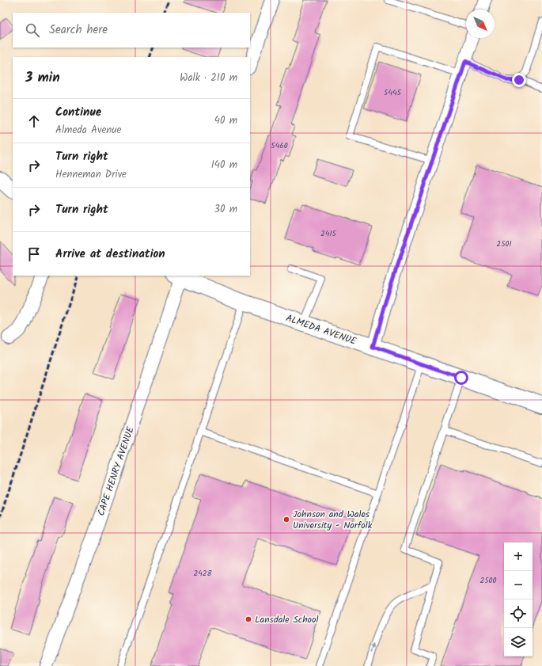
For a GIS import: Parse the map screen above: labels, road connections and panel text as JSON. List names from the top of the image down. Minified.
{"streets":{"street":["ALMEDA AVENUE","CAPE HENRY AVENUE"]},"crossings":[["ALMEDA AVENUE","CAPE HENRY AVENUE"]],"places":["Johnson and Wales University - Norfolk","Lansdale School"],"house_numbers":["5445","5460","2415","2501","2428","2500"],"north":"bottom right","page":{"search":"Search here","heading":["3 min","Walk · 210 m"],"list":[["Continue","Almeda Avenue","40 m"],["Turn right","Henneman Drive","140 m"],["Turn right","30 m"],"Arrive at destination"],"map_buttons":["+","−"]}}
